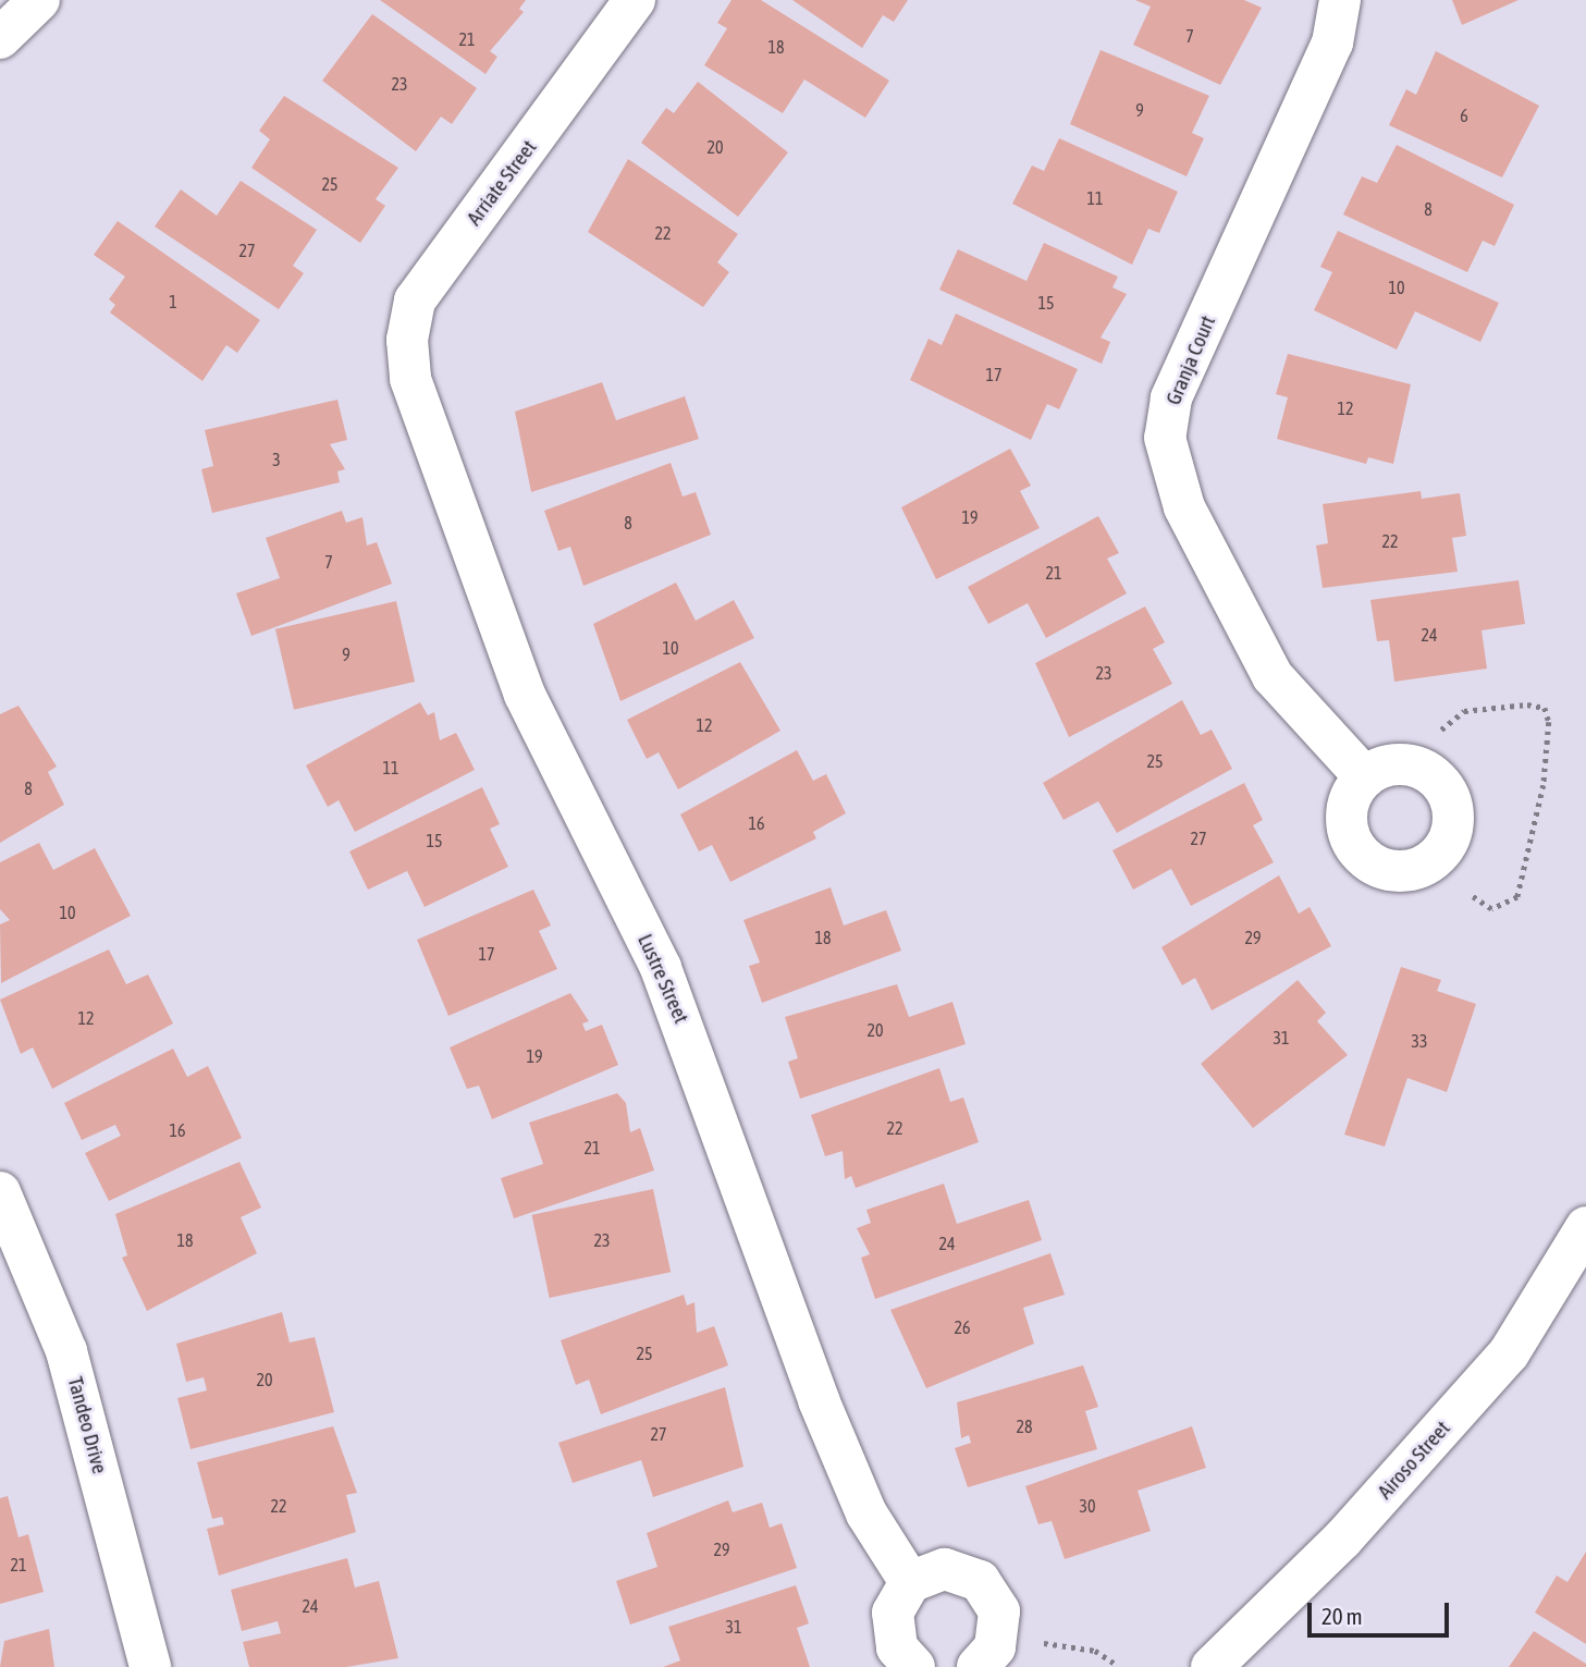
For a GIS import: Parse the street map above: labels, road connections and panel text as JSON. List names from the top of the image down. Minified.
{"streets":{"street":["Arriate Street","Granja Court","Lustre Street","Tandeo Drive","Airoso Street"]},"crossings":[["Arriate Street","Lustre Street"]],"house_numbers":["7","21","18","23","9","6","20","25","11","8","22","27","10","1","15","17","12","3","19","8","22","7","21","24","10","9","23","12","25","11","8","16","27","15","10","18","29","17","12","20","31","33","19","22","16","21","18","23","24","26","25","20","28","27","22","30","29","21","24","31"],"scale_bar":"20 m"}
